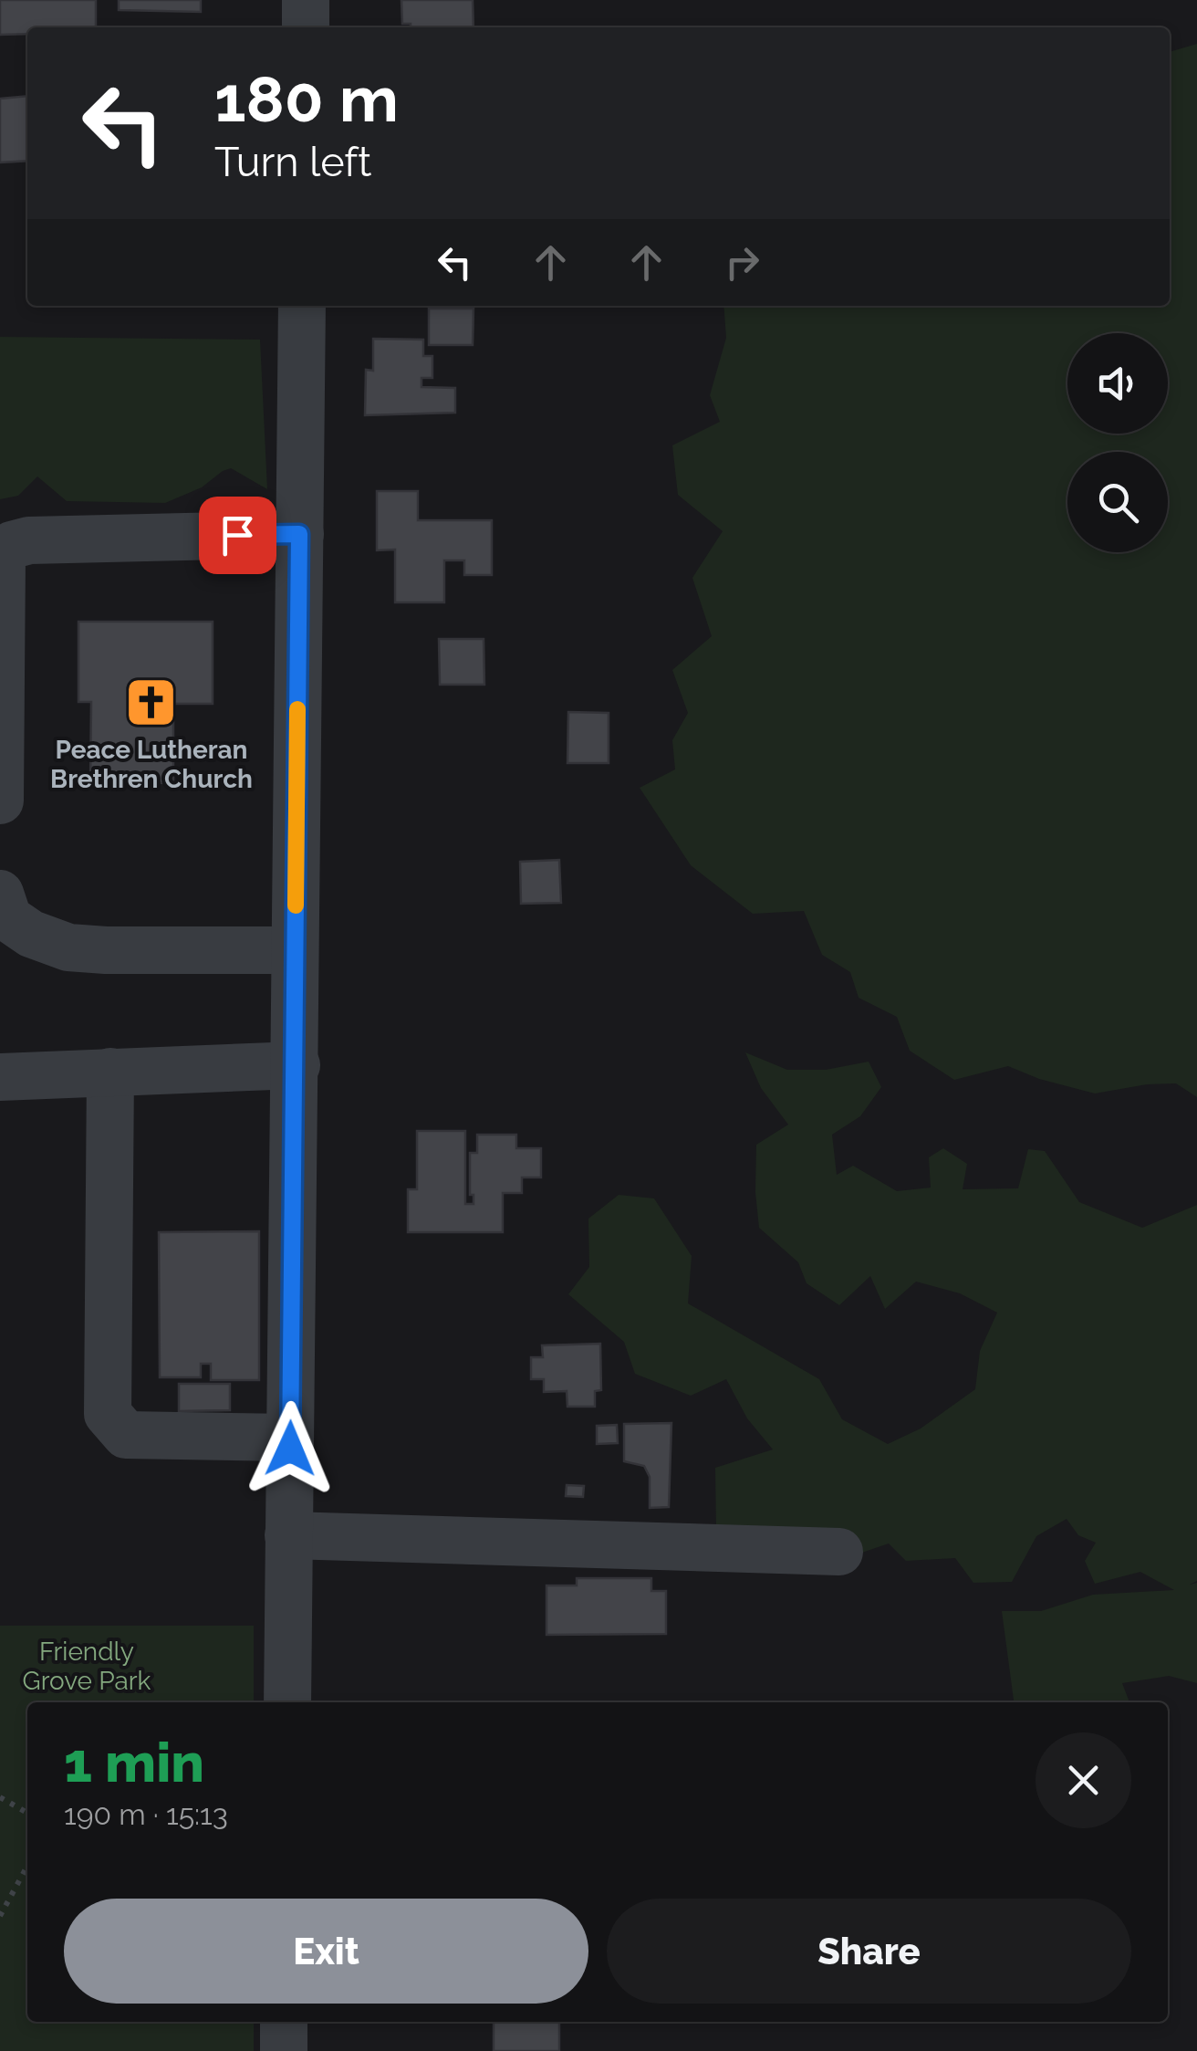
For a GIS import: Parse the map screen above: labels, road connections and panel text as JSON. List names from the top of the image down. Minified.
{"parks":["Friendly Grove Park"],"places":{"church":["Peace Lutheran Brethren Church"]},"page":{"turn":["180 m","Turn left"],"heading":["1 min","190 m · 15:13"],"buttons":["Exit","Share"]}}
